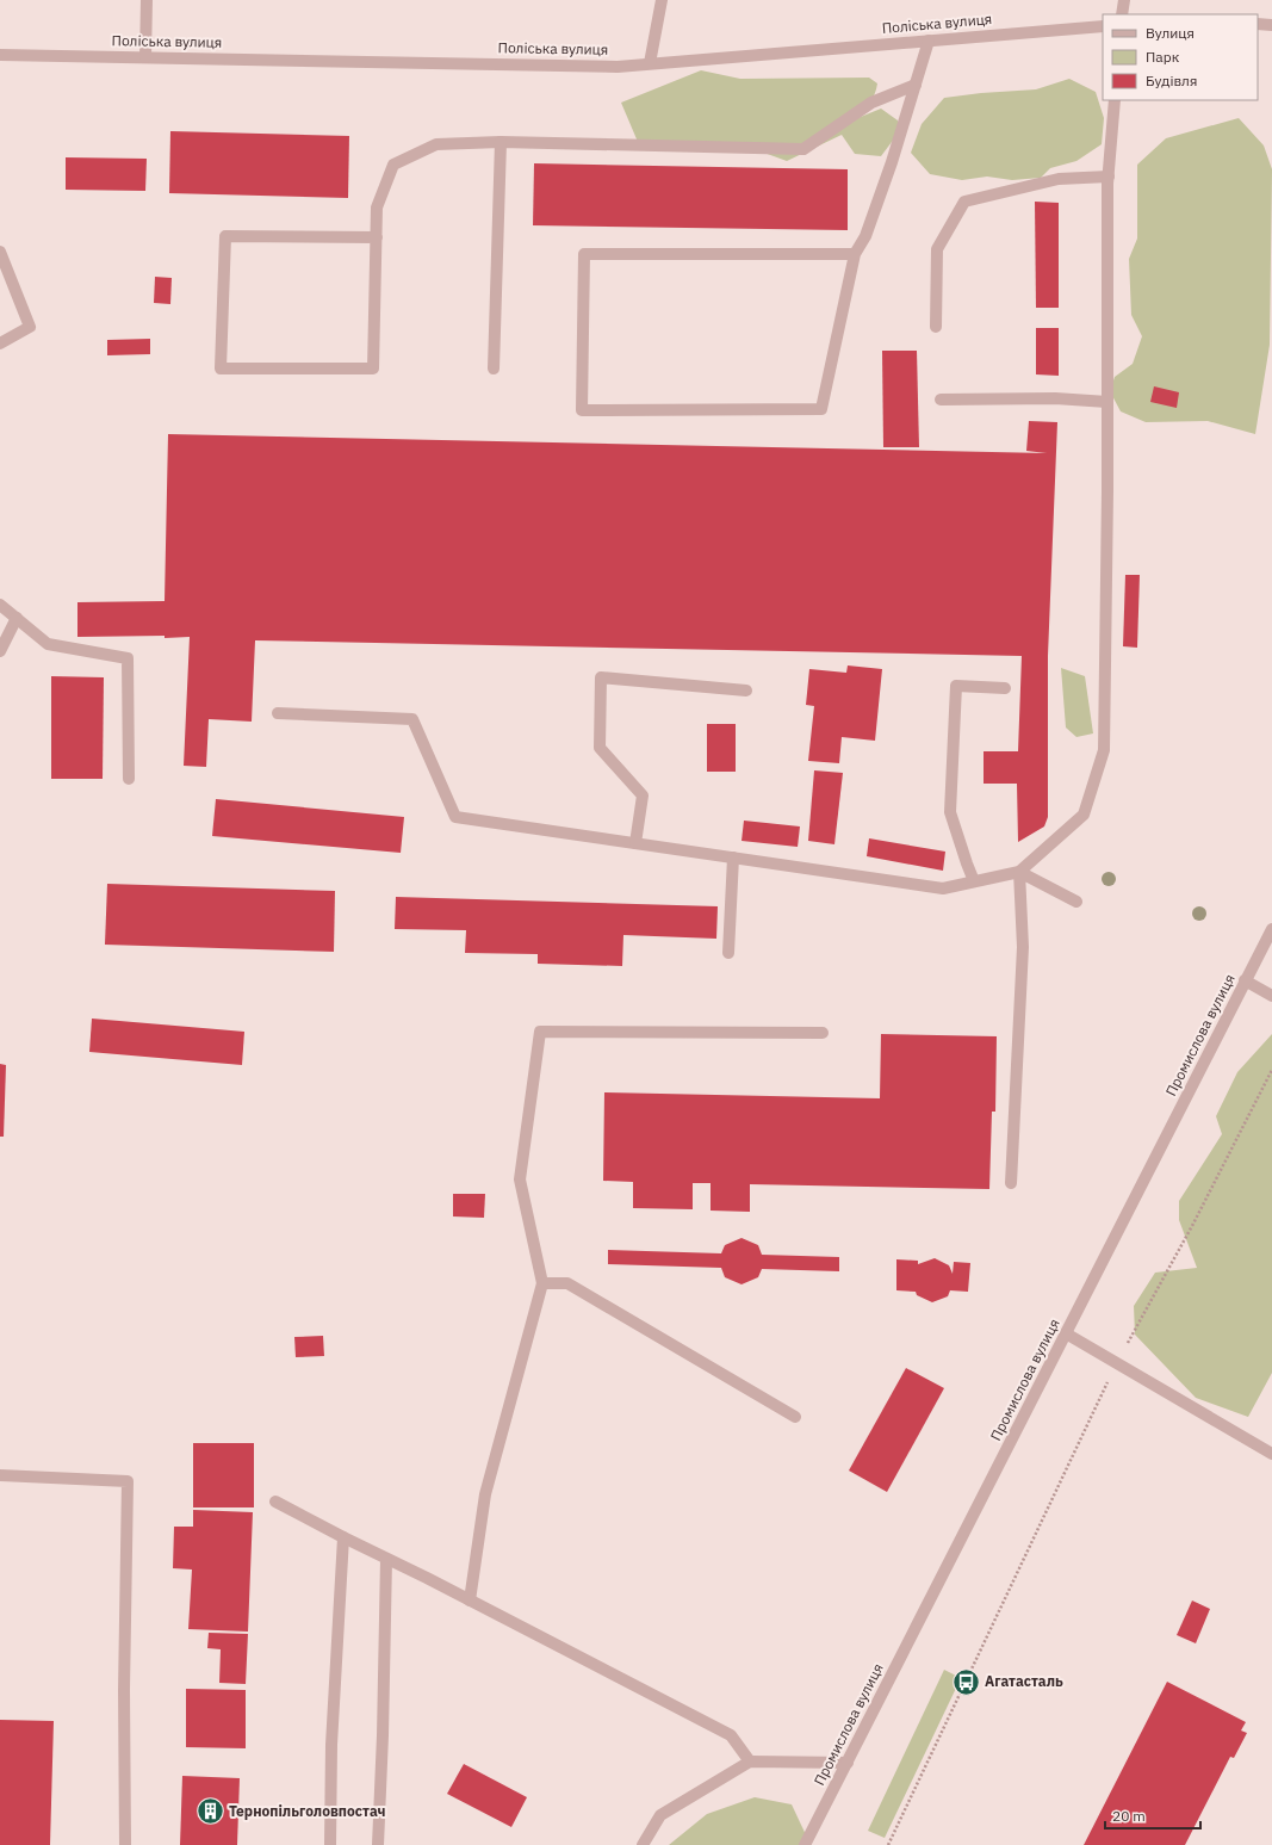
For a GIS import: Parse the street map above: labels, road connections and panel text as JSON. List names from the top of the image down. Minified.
{"streets":{"street":["Поліська вулиця","Промислова вулиця"]},"places":{"bus stop":["Агатасталь"],"building":["Тернопільголовпостач"]},"legend":["Вулиця","Парк","Будівля"],"scale_bar":"20 m"}
